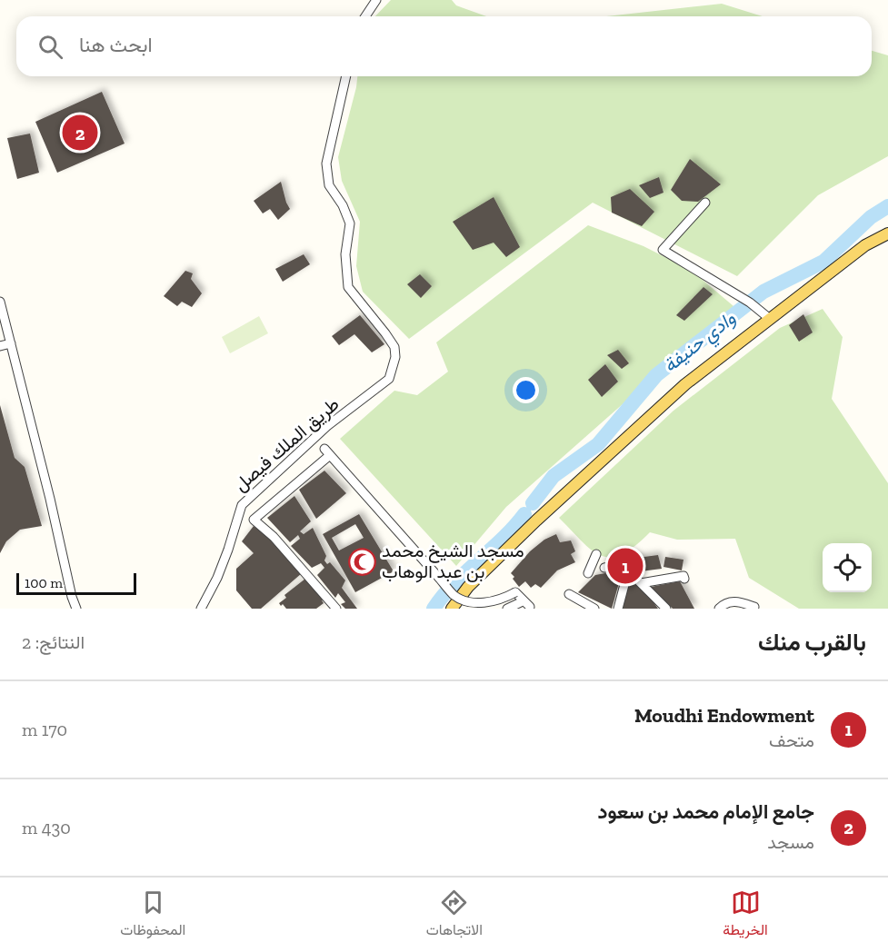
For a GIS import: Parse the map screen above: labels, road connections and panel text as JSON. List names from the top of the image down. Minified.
{"streets":{"street":["طريق الملك فيصل"]},"water":["وادي حنيفة"],"places":{"mosque":["مسجد الشيخ محمد بن عبد الوهاب"]},"scale_bar":"100 m","page":{"search":"ابحث هنا","pins":["2","1"],"scale":"100 m","heading":["بالقرب منك","النتائج: 2"],"list":[{"mark":"1","name":"Moudhi Endowment","note":"متحف","value":"170 m"},{"mark":"2","name":"جامع الإمام محمد بن سعود","note":"مسجد","value":"430 m"}],"nav":["الخريطة","الاتجاهات","المحفوظات"]}}
